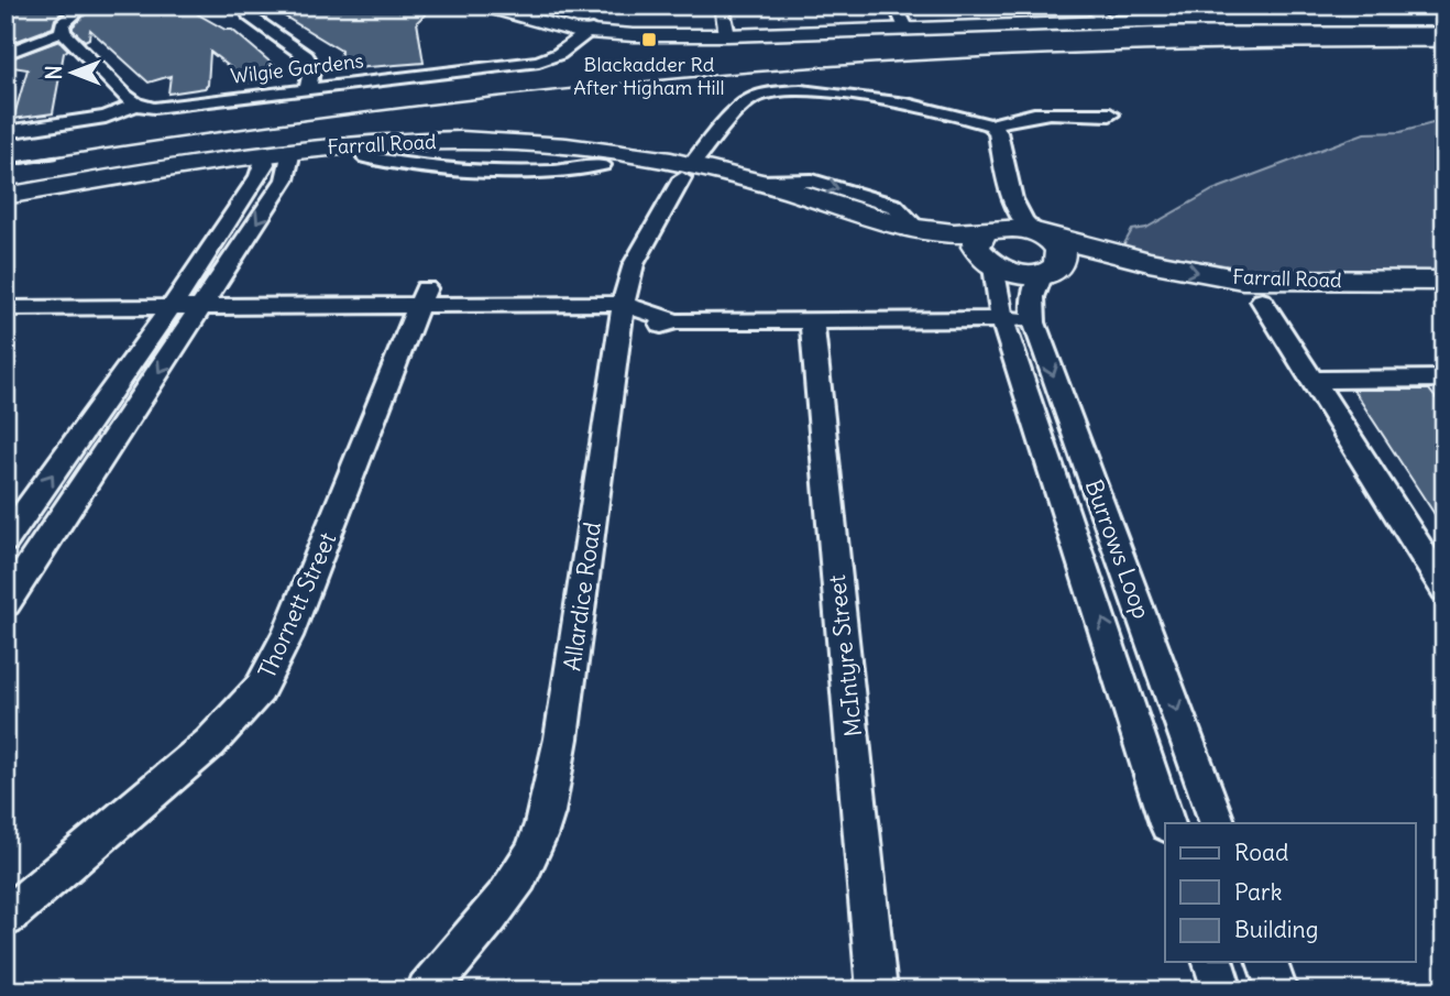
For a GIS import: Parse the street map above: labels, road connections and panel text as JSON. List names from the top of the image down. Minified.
{"streets":{"main road":["Farrall Road"],"street":["Wilgie Gardens","Burrows Loop","Allardice Road","Thornett Street","McIntyre Street"]},"crossings":[["Farrall Road","Burrows Loop"],["Farrall Road","Allardice Road"]],"places":{"transit":["Blackadder Rd After Higham Hill"]},"legend":["Road","Park","Building"],"north":"left"}
